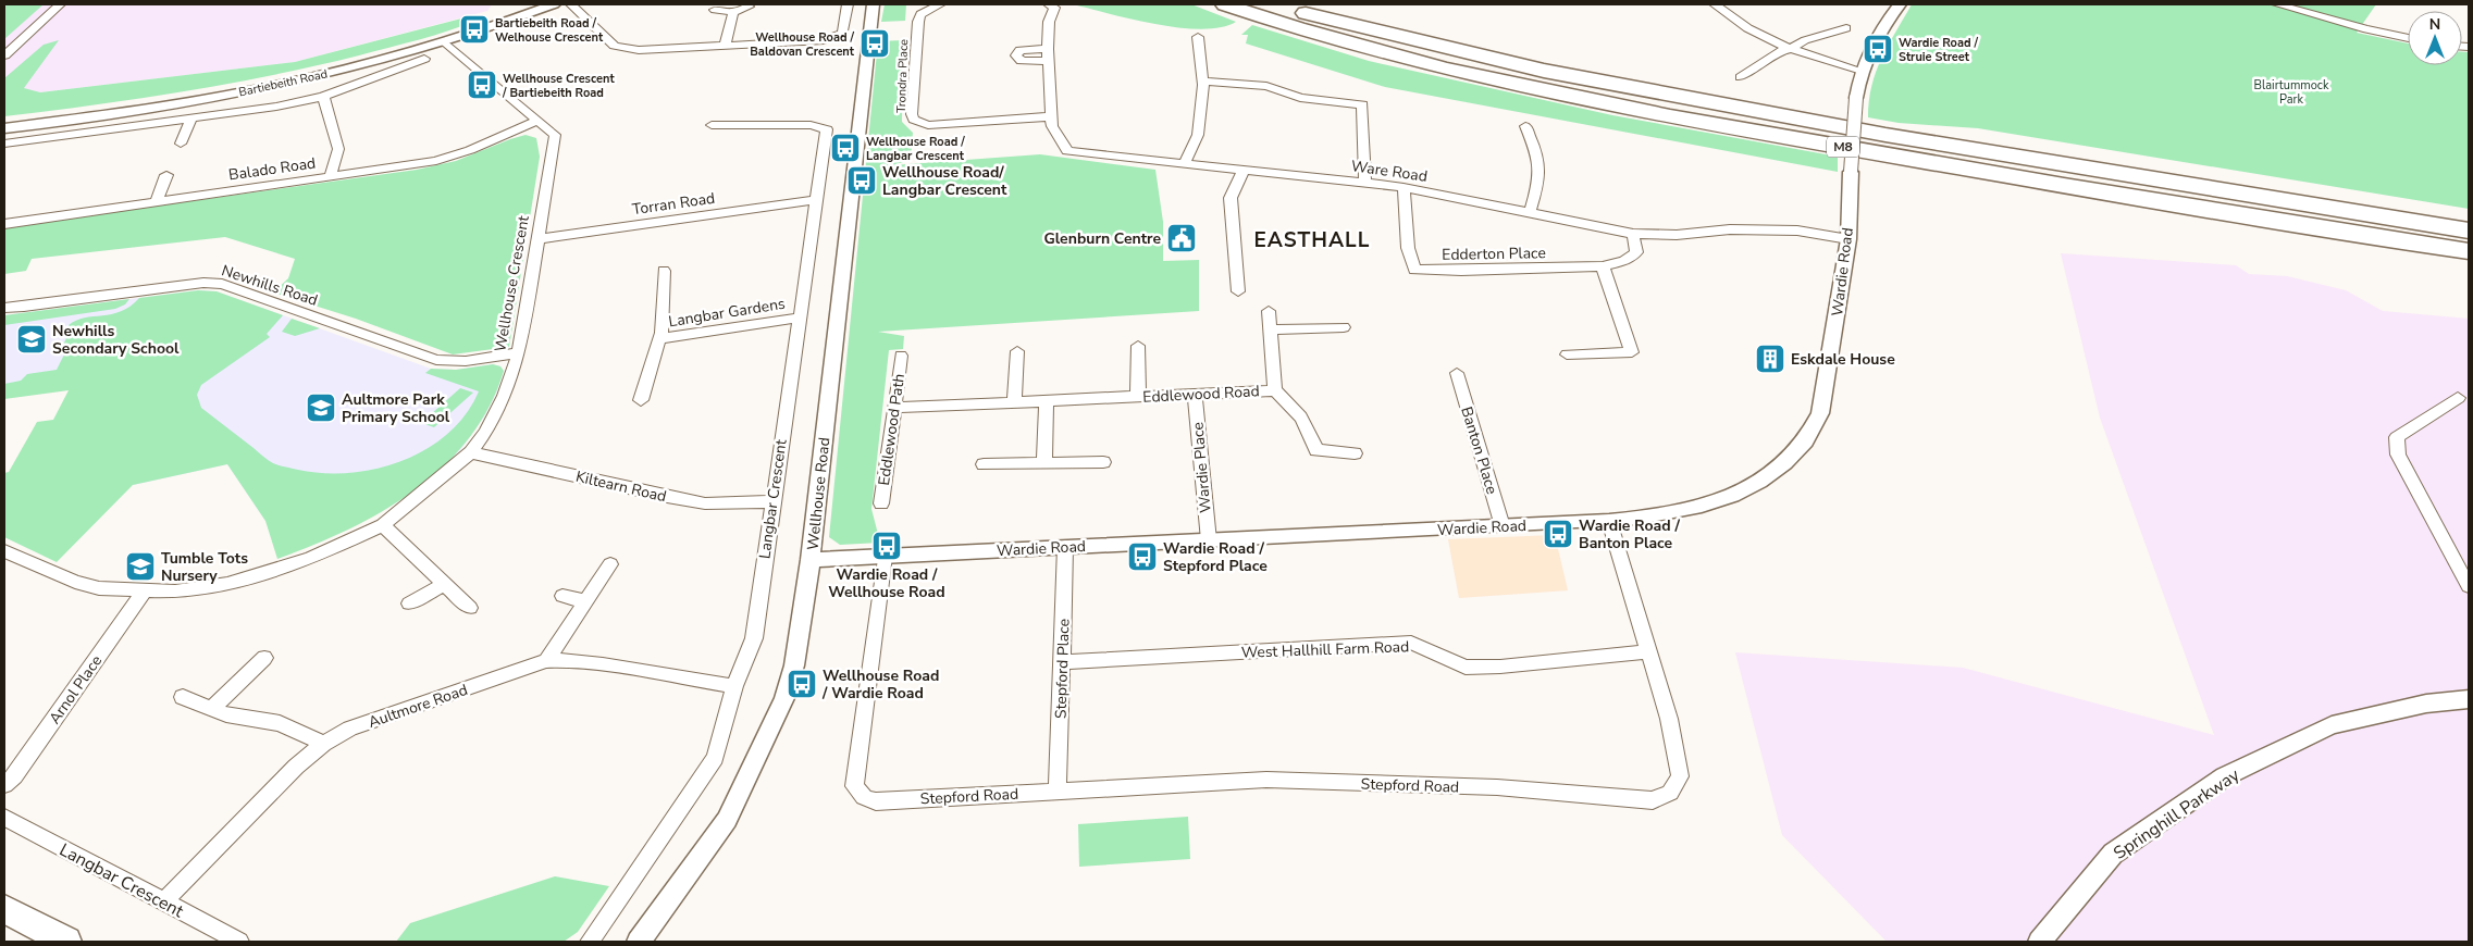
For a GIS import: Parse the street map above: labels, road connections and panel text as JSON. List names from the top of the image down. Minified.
{"streets":{"highway":["M8"],"street":["Trondra Place","Bartiebeith Road","Balado Road","Ware Road","Torran Road","Edderton Place","Wardie Road","Wellhouse Crescent","Newhills Road","Langbar Gardens","Eddlewood Road","Eddlewood Path","Banton Place","Wardie Place","Kiltearn Road","Wellhouse Road","Langbar Crescent","West Hallhill Farm Road","Stepford Place","Arnol Place","Aultmore Road","Stepford Road","Springhill Parkway"]},"crossings":[["Trondra Place","Ware Road"],["Bartiebeith Road","Wellhouse Crescent"],["Balado Road","Wellhouse Crescent"],["Ware Road","Edderton Place"],["Ware Road","Wardie Road"],["Torran Road","Wellhouse Crescent"],["Torran Road","Langbar Crescent"],["Wardie Road","Banton Place"],["Wardie Road","Wardie Place"],["Wardie Road","Wellhouse Road"],["Wardie Road","Stepford Place"],["Wardie Road","Stepford Road"],["Wellhouse Crescent","Newhills Road"],["Wellhouse Crescent","Kiltearn Road"],["Wellhouse Crescent","Arnol Place"],["Langbar Gardens","Langbar Crescent"],["Eddlewood Road","Eddlewood Path"],["Eddlewood Road","Wardie Place"],["Kiltearn Road","Langbar Crescent"],["Langbar Crescent","Aultmore Road"],["West Hallhill Farm Road","Stepford Place"],["West Hallhill Farm Road","Stepford Road"],["Stepford Place","Stepford Road"]],"districts":["EASTHALL"],"parks":["Blairtummock Park"],"places":{"bus stop":["Bartiebeith Road / Welhouse Crescent","Wellhouse Road / Baldovan Crescent","Wardie Road / Struie Street","Wellhouse Crescent / Bartiebeith Road","Wellhouse Road / Langbar Crescent","Wellhouse Road/ Langbar Crescent","Wardie Road / Banton Place","Wardie Road / Wellhouse Road","Wardie Road / Stepford Place","Wellhouse Road / Wardie Road"],"public building":["Glenburn Centre"],"school or university":["Newhills Secondary School","Aultmore Park Primary School","Tumble Tots Nursery"],"building":["Eskdale House"]},"north":"top"}
